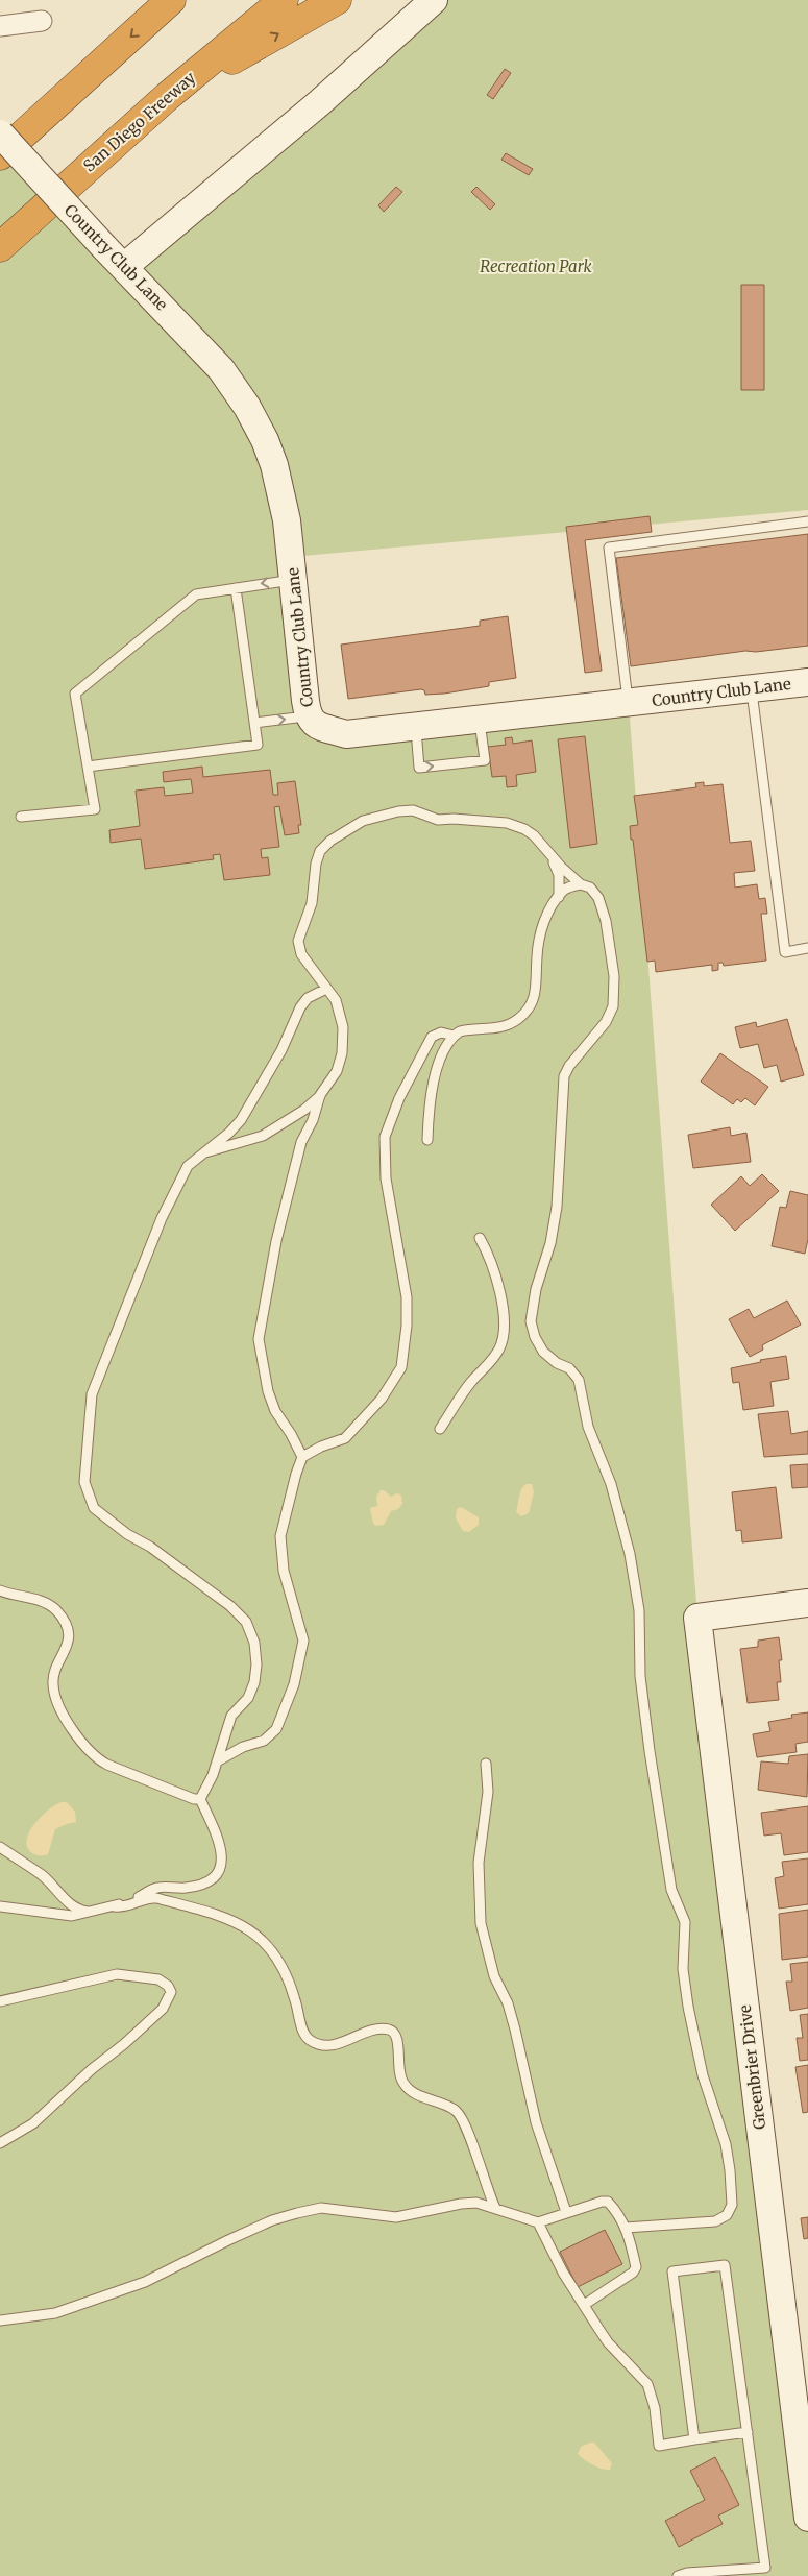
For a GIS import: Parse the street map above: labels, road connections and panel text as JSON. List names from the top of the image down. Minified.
{"streets":{"highway":["San Diego Freeway"],"street":["Country Club Lane","Greenbrier Drive"]},"parks":["Recreation Park"]}
